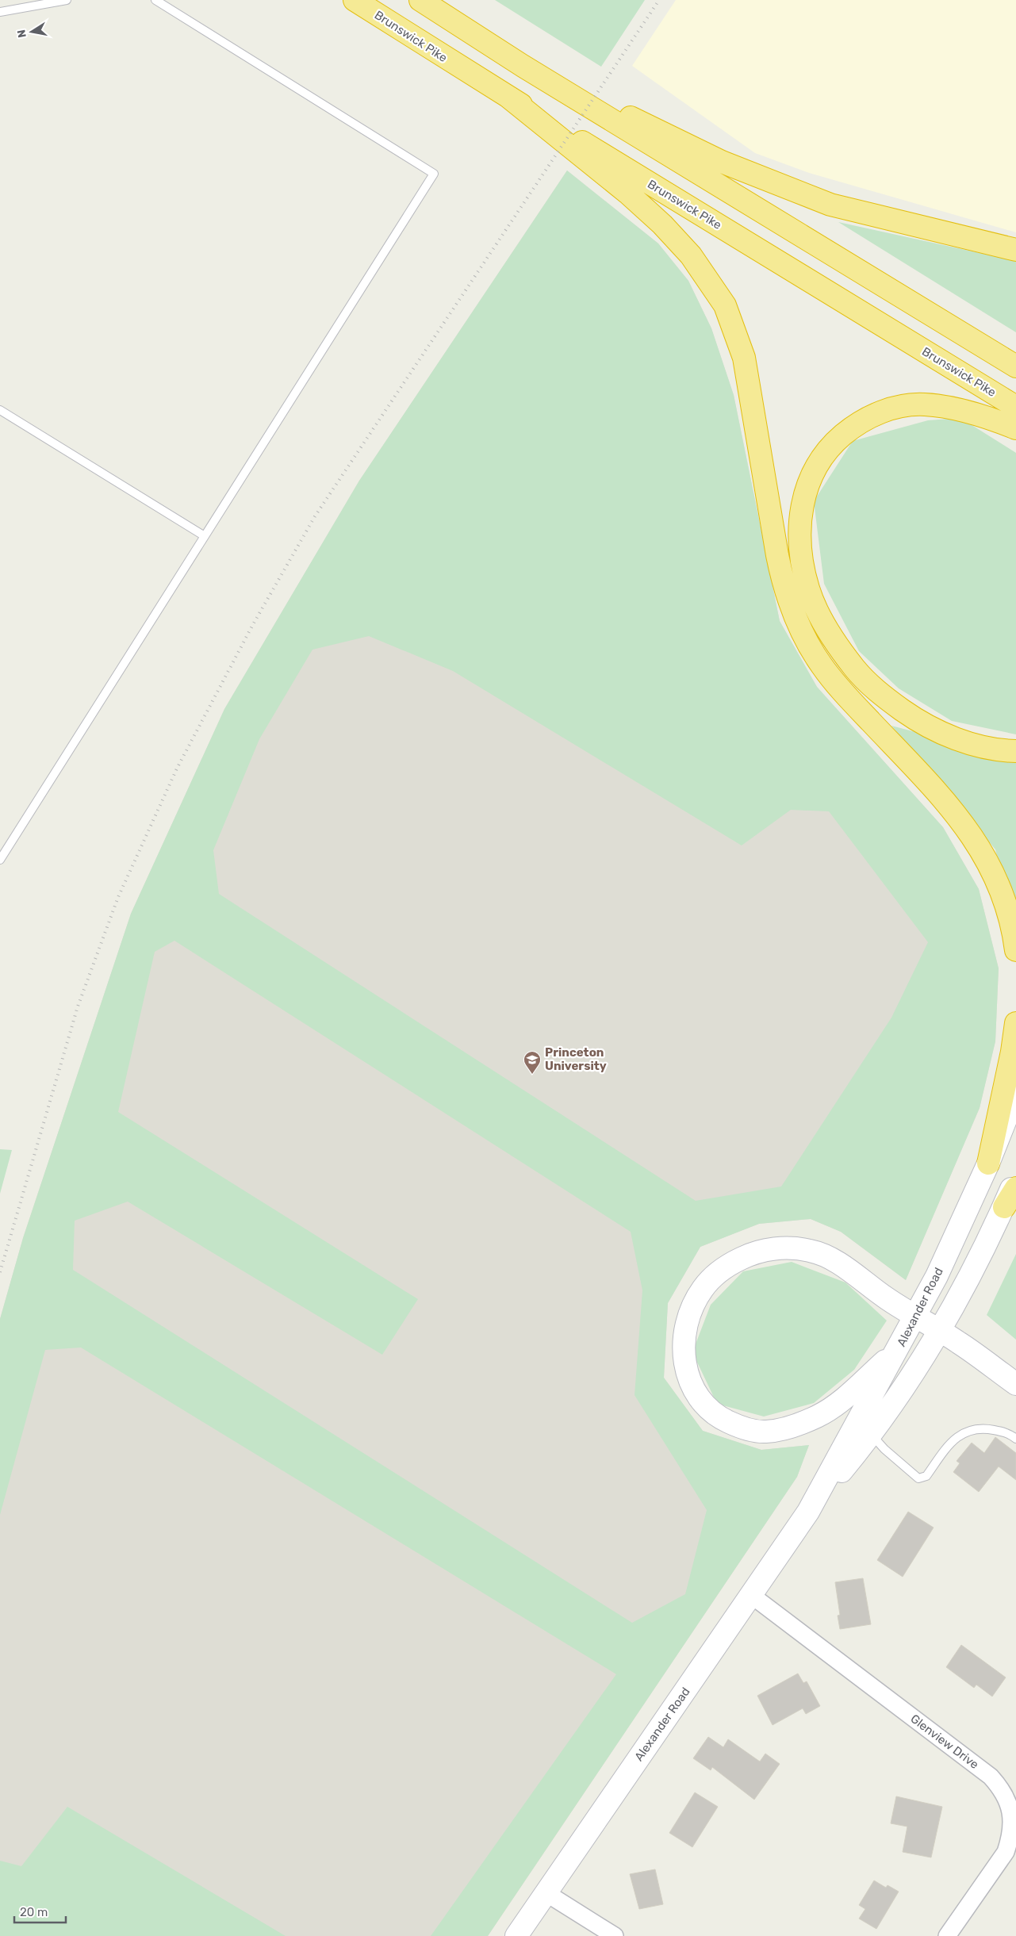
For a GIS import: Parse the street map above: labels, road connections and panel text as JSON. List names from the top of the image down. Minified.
{"streets":{"highway":["Brunswick Pike"],"main road":["Alexander Road"],"street":["Glenview Drive"]},"crossings":[["Alexander Road","Glenview Drive"]],"places":{"school or university":["Princeton University"]},"scale_bar":"20 m","north":"left"}
